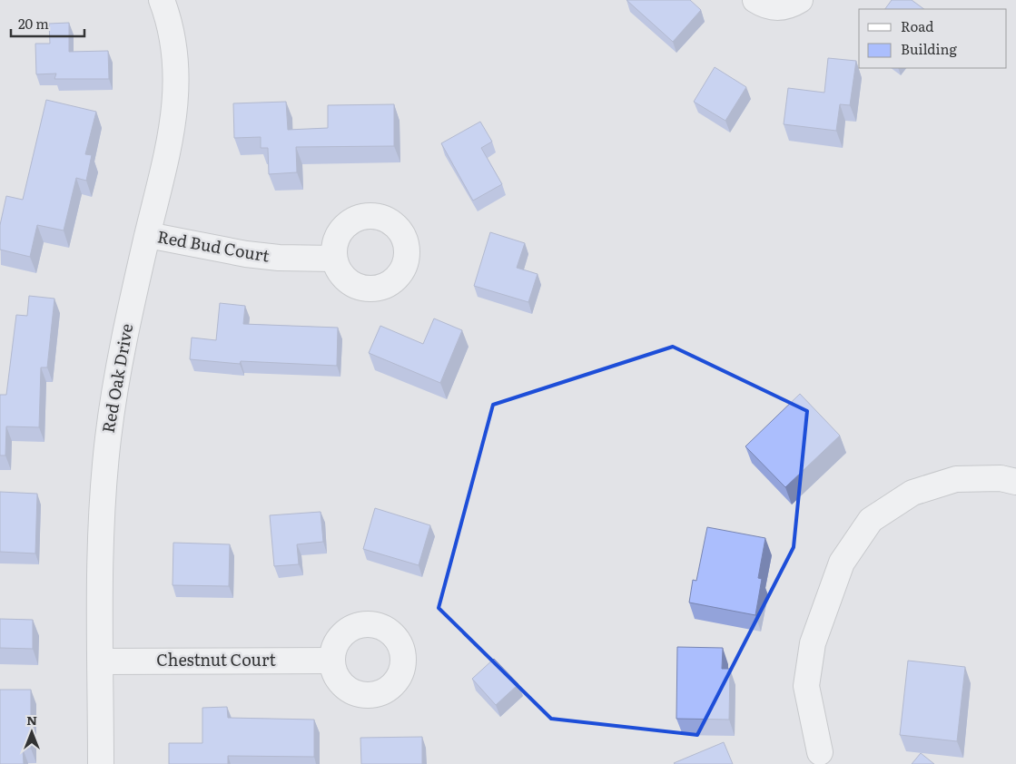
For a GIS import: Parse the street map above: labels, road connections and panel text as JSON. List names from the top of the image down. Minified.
{"streets":{"street":["Red Bud Court","Red Oak Drive","Chestnut Court"]},"crossings":[["Red Bud Court","Red Oak Drive"],["Red Oak Drive","Chestnut Court"]],"legend":["Road","Building"],"scale_bar":"20 m","north":"top"}
